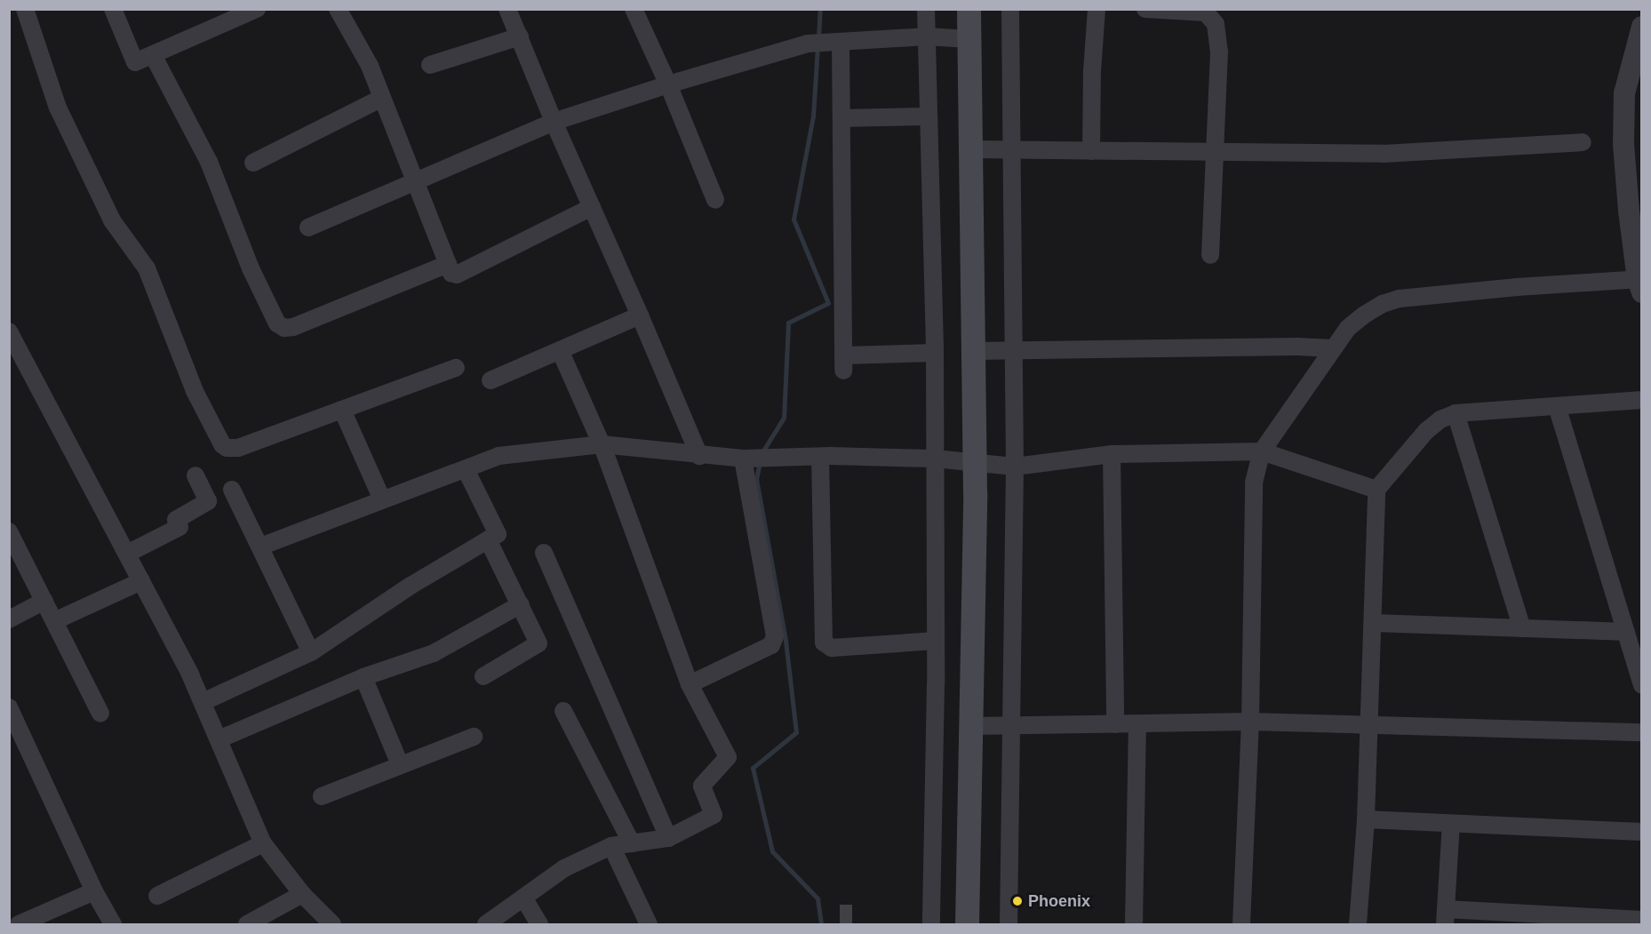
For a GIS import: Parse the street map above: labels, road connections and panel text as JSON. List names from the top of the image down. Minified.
{"places":["Phoenix"]}
